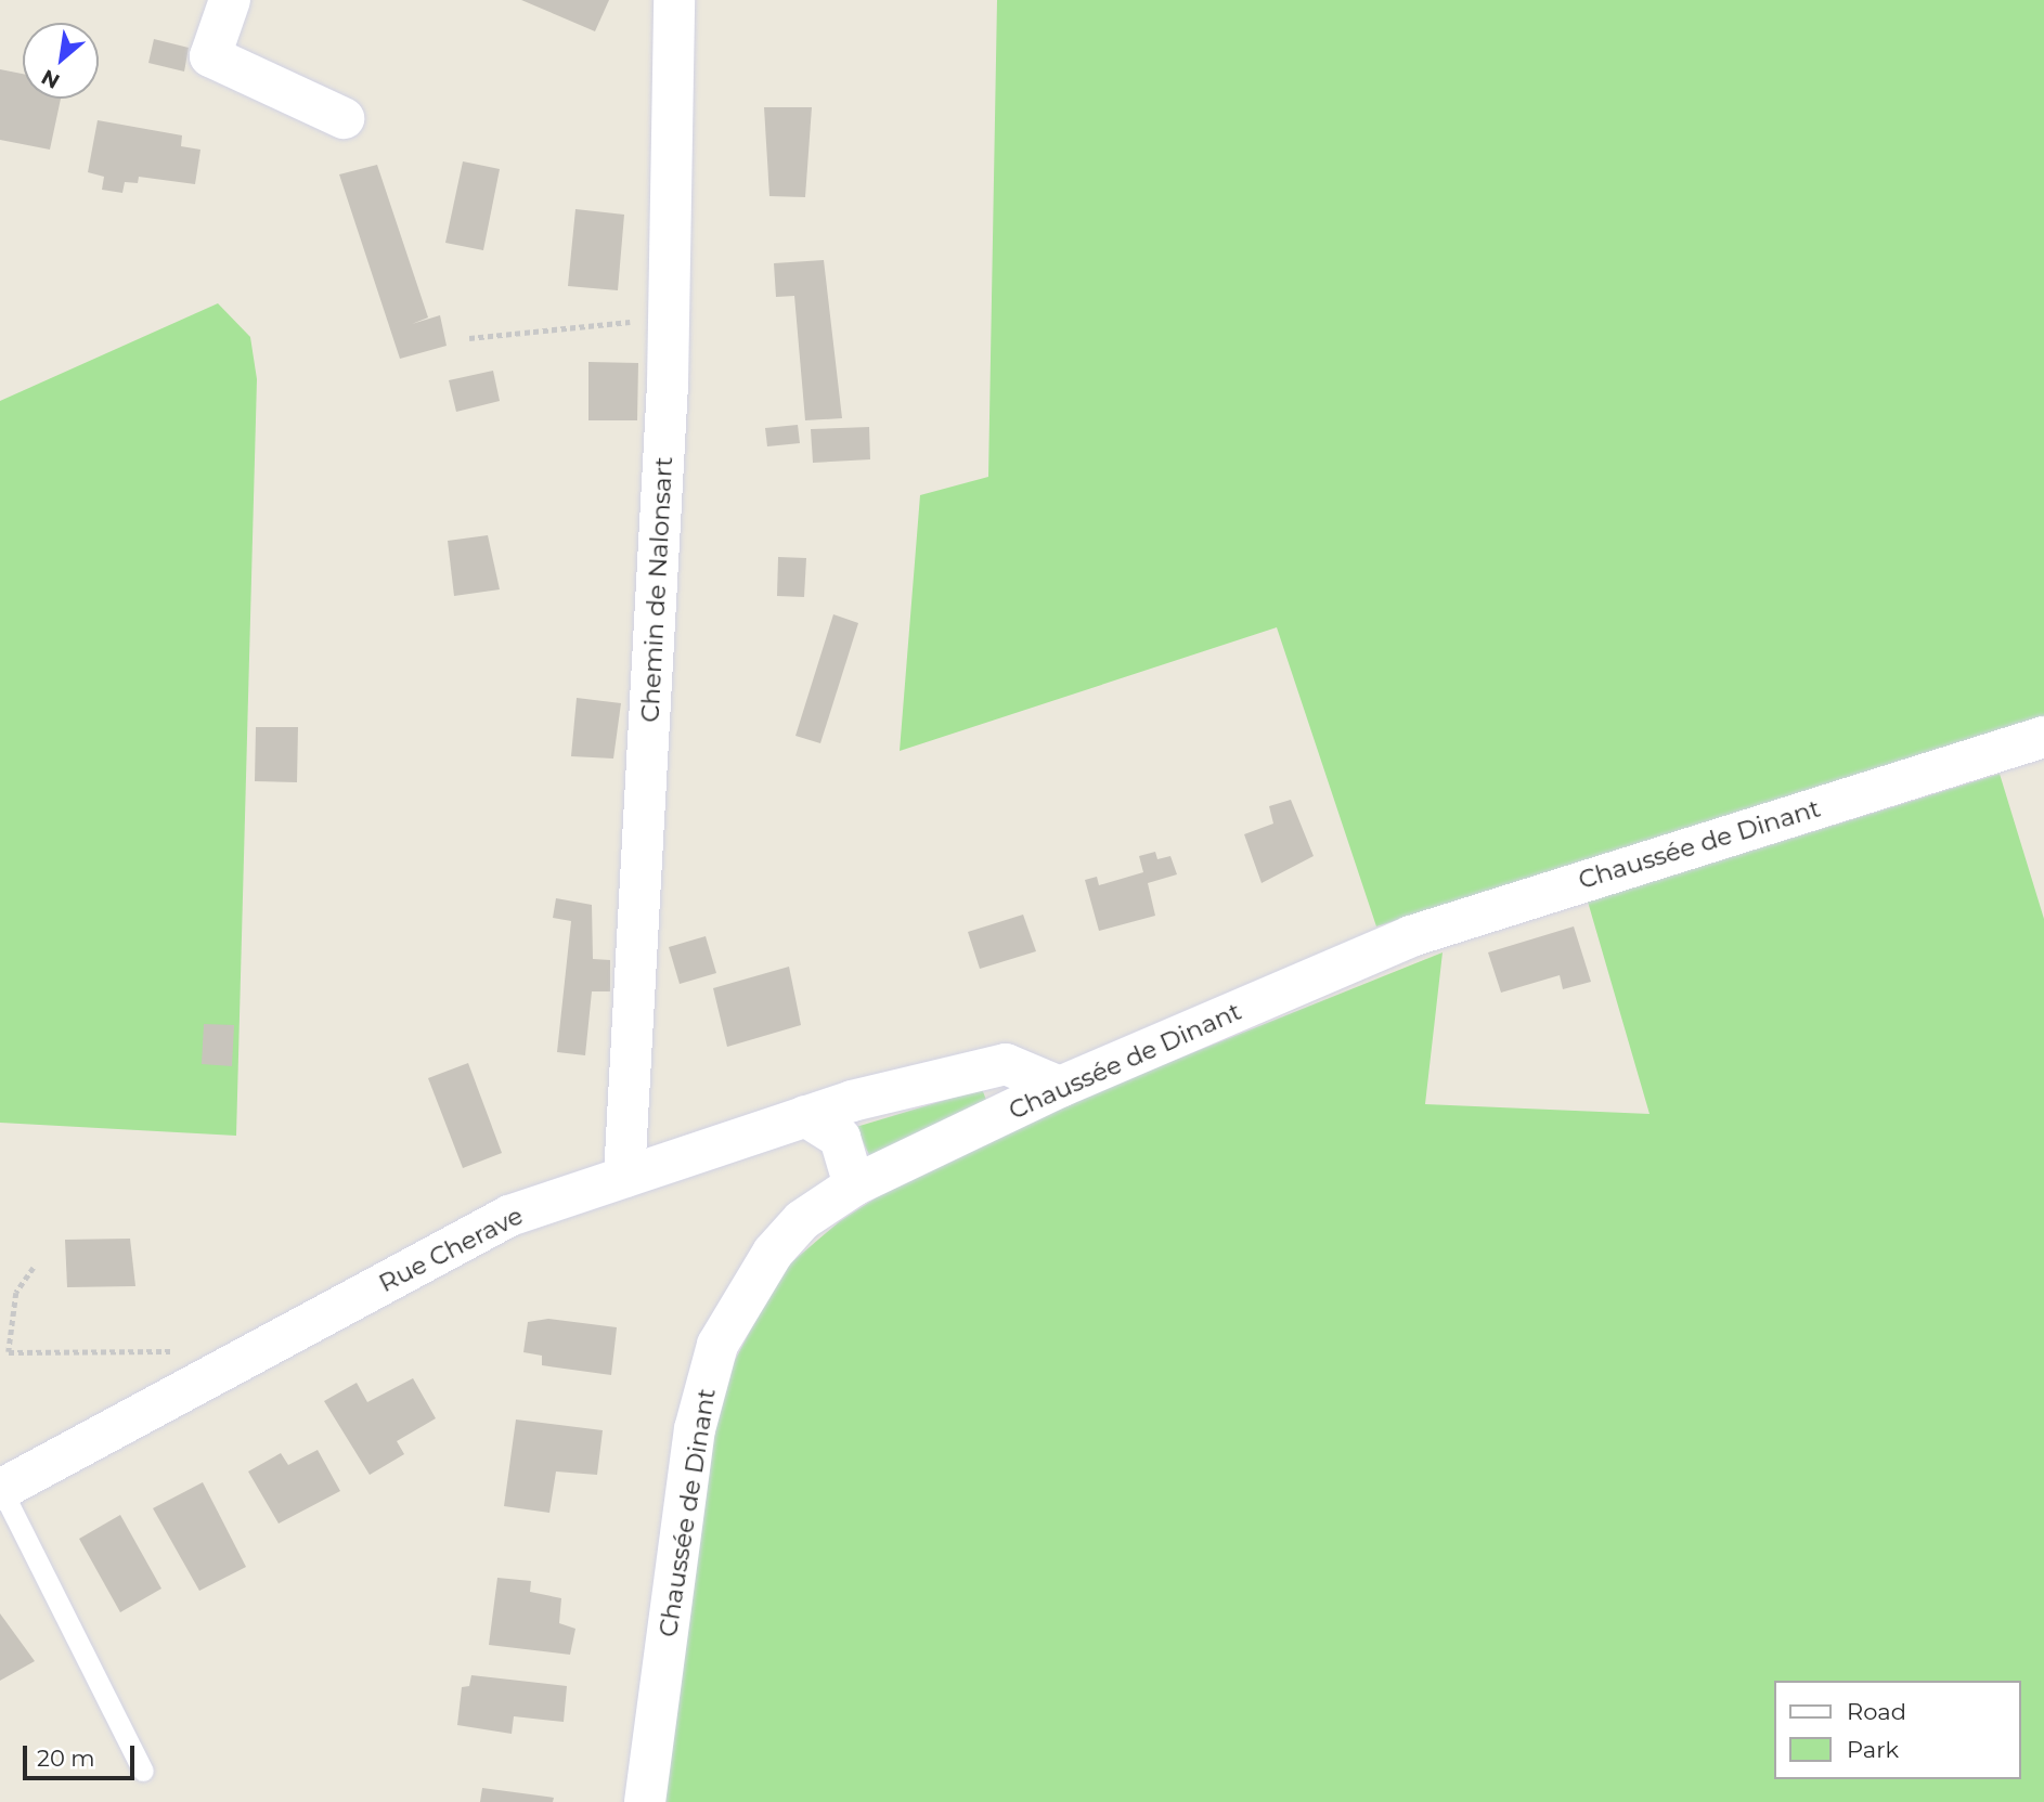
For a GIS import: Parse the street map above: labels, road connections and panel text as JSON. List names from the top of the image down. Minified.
{"streets":{"street":["Chemin de Nalonsart","Chaussée de Dinant","Rue Cherave"]},"crossings":[["Chemin de Nalonsart","Rue Cherave"],["Chaussée de Dinant","Rue Cherave"]],"legend":["Road","Park"],"scale_bar":"20 m","north":"bottom left"}
